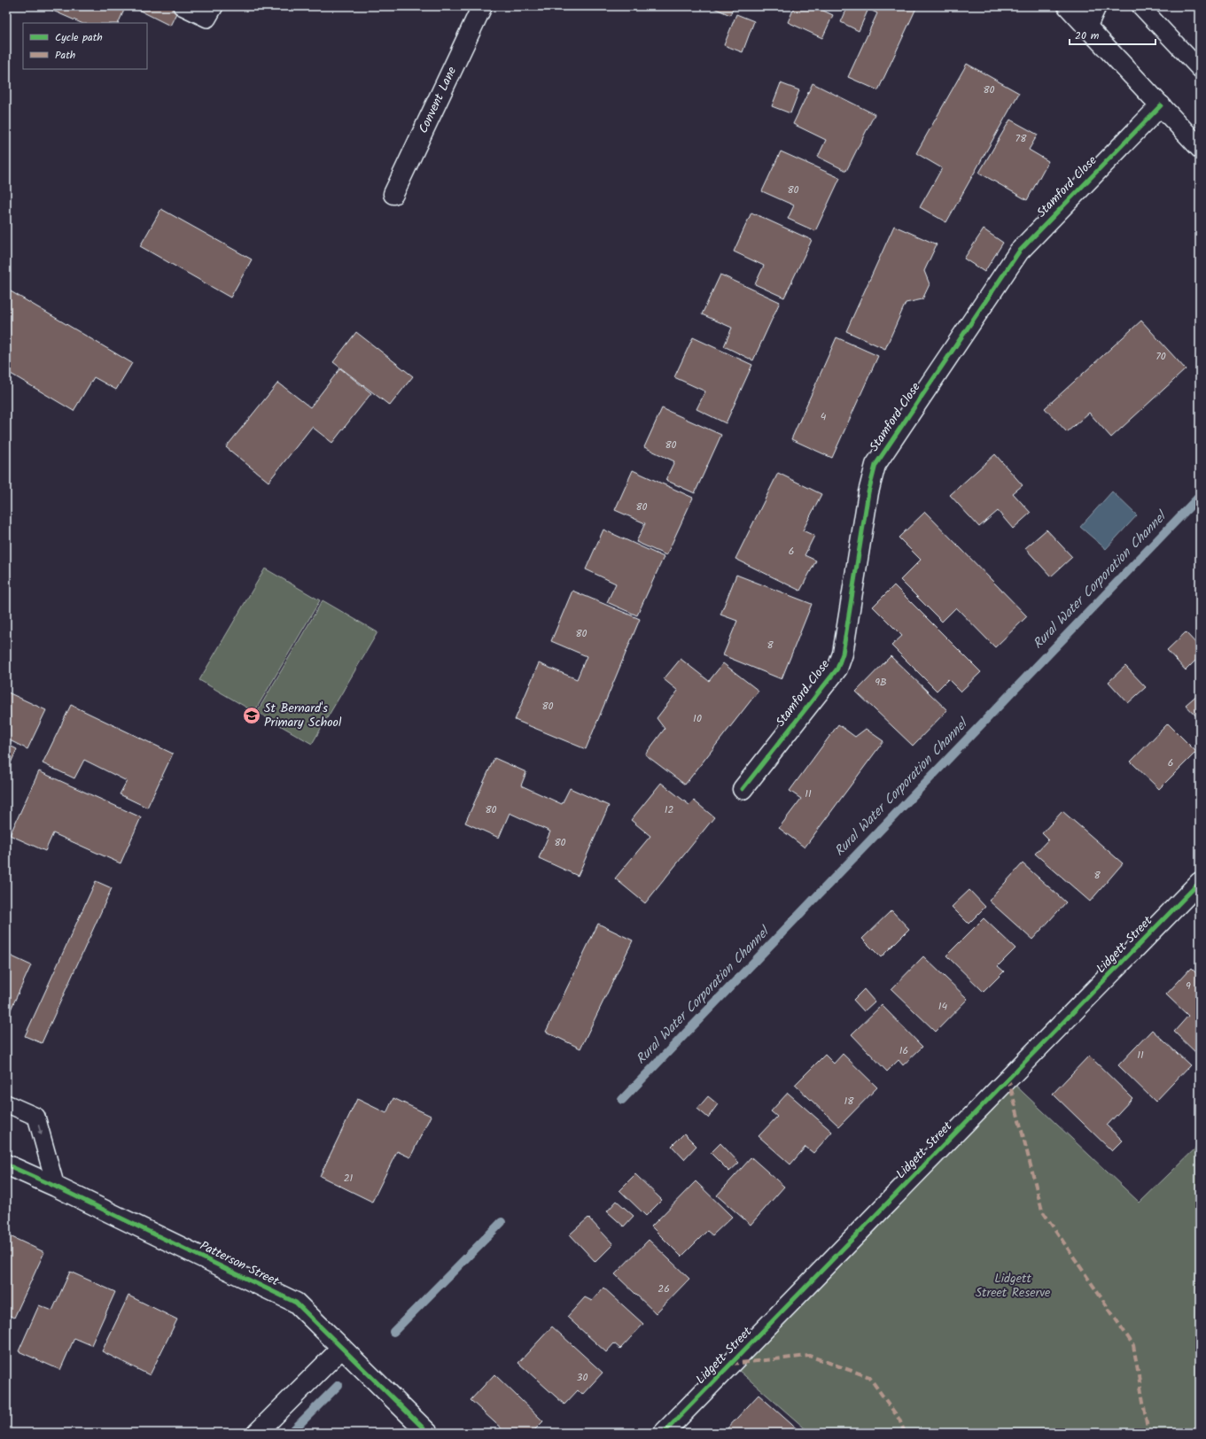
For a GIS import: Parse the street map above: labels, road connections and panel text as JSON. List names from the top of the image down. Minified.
{"streets":{"street":["Convent Lane","Stamford Close","Lidgett Street","Patterson Street"]},"water":["Rural Water Corporation Channel"],"parks":["Lidgett Street Reserve"],"places":{"school or university":["St Bernard's Primary School"]},"house_numbers":["80","78","80","70","4","80","80","6","80","8","9B","80","10","6","11","80","12","80","8","9","14","16","11","18","21","26","30"],"legend":["Cycle path","Path"],"scale_bar":"20 m"}
